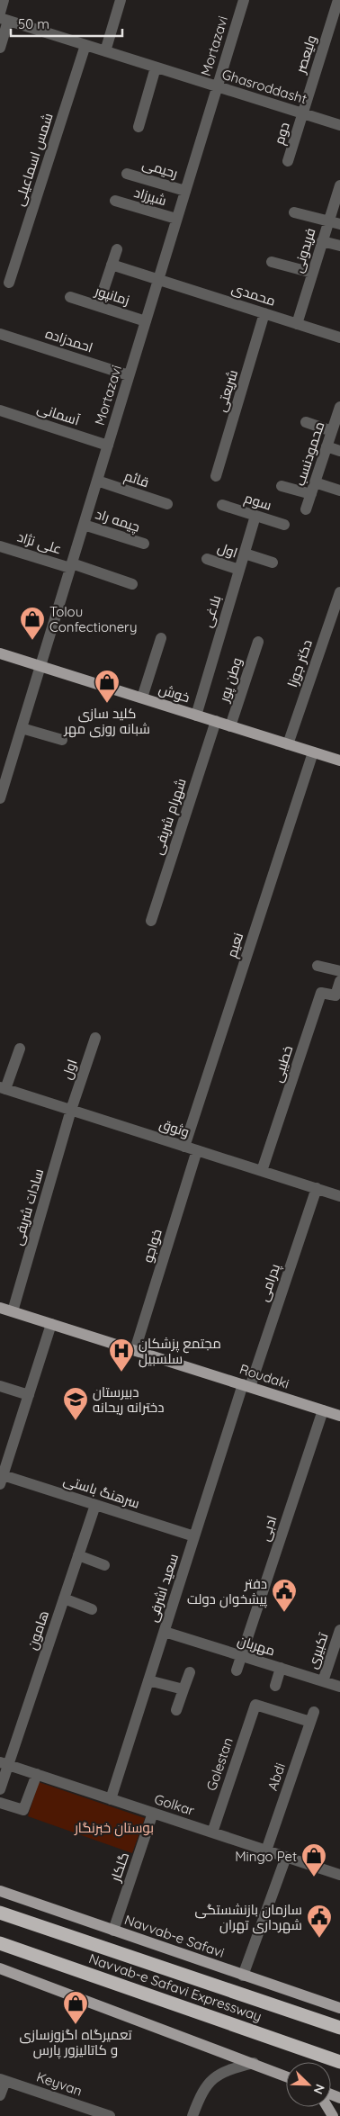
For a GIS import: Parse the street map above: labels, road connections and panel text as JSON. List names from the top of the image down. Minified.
{"streets":{"highway":["Navvab-e Safavi Expressway"],"main road":["خوش","Roudaki","Navvab-e Safavi"],"street":["Mortazavi","ولیعصر","Ghasroddasht","دوم","شمس اسماعیلی","رحیمی","شیرزاد","فریدونی","محمدی","زمانپور","احمدزاده","شریعتی","آسمانی","محمودنسب","قائم","سوم","چیمه راد","علی نژاد","اول","بلاغی","دکتر جوزا","وطن پور","شهرام شریفی","نعیم","خطیبی","وثوق","سادات شریفی","خواجو","پدرامی","سرهنگ باستی","ادبی","سعید اشرفی","هامون","مهربان","تکبیری","Golestan","Abdi","Golkar","گلکار","Keyvan"]},"crossings":[["Mortazavi","Ghasroddasht"],["Mortazavi","رحیمی"],["Mortazavi","شیرزاد"],["Mortazavi","محمدی"],["Mortazavi","زمانپور"],["Mortazavi","احمدزاده"],["Mortazavi","آسمانی"],["Mortazavi","قائم"],["Mortazavi","چیمه راد"],["Mortazavi","علی نژاد"],["Mortazavi","خوش"],["ولیعصر","Ghasroddasht"],["ولیعصر","دوم"],["Ghasroddasht","دوم"],["Ghasroddasht","شمس اسماعیلی"],["فریدونی","محمدی"],["محمدی","شریعتی"],["سوم","بلاغی"],["اول","بلاغی"],["اول","وثوق"],["اول","سادات شریفی"],["بلاغی","خوش"],["دکتر جوزا","خوش"],["وطن پور","خوش"],["خوش","شهرام شریفی"],["خوش","نعیم"],["نعیم","وثوق"],["خطیبی","وثوق"],["وثوق","سادات شریفی"],["وثوق","خواجو"],["وثوق","پدرامی"],["سادات شریفی","Roudaki"],["خواجو","Roudaki"],["پدرامی","Roudaki"],["پدرامی","سعید اشرفی"],["Roudaki","ادبی"],["Roudaki","سعید اشرفی"],["سرهنگ باستی","سعید اشرفی"],["سرهنگ باستی","هامون"],["ادبی","مهربان"],["سعید اشرفی","مهربان"],["سعید اشرفی","Golkar"],["هامون","Golkar"],["مهربان","تکبیری"],["Golestan","Abdi"],["Golestan","Golkar"],["Abdi","Golkar"],["Golkar","گلکار"],["گلکار","Navvab-e Safavi"]],"parks":["بوستان خبرنگار"],"places":{"shop":["Tolou Confectionery","کلید سازی شبانه روزی مهر","Mingo Pet","تعمیرگاه اگزوزسازی و کاتالیزور پارس"],"hospital":["مجتمع پزشکان سلسبیل"],"school or university":["دبیرستان دخترانه ریحانه"],"public building":["دفتر پیشخوان دولت","سازمان بازنشستگی شهرداری تهران"]},"scale_bar":"50 m","north":"bottom right"}
